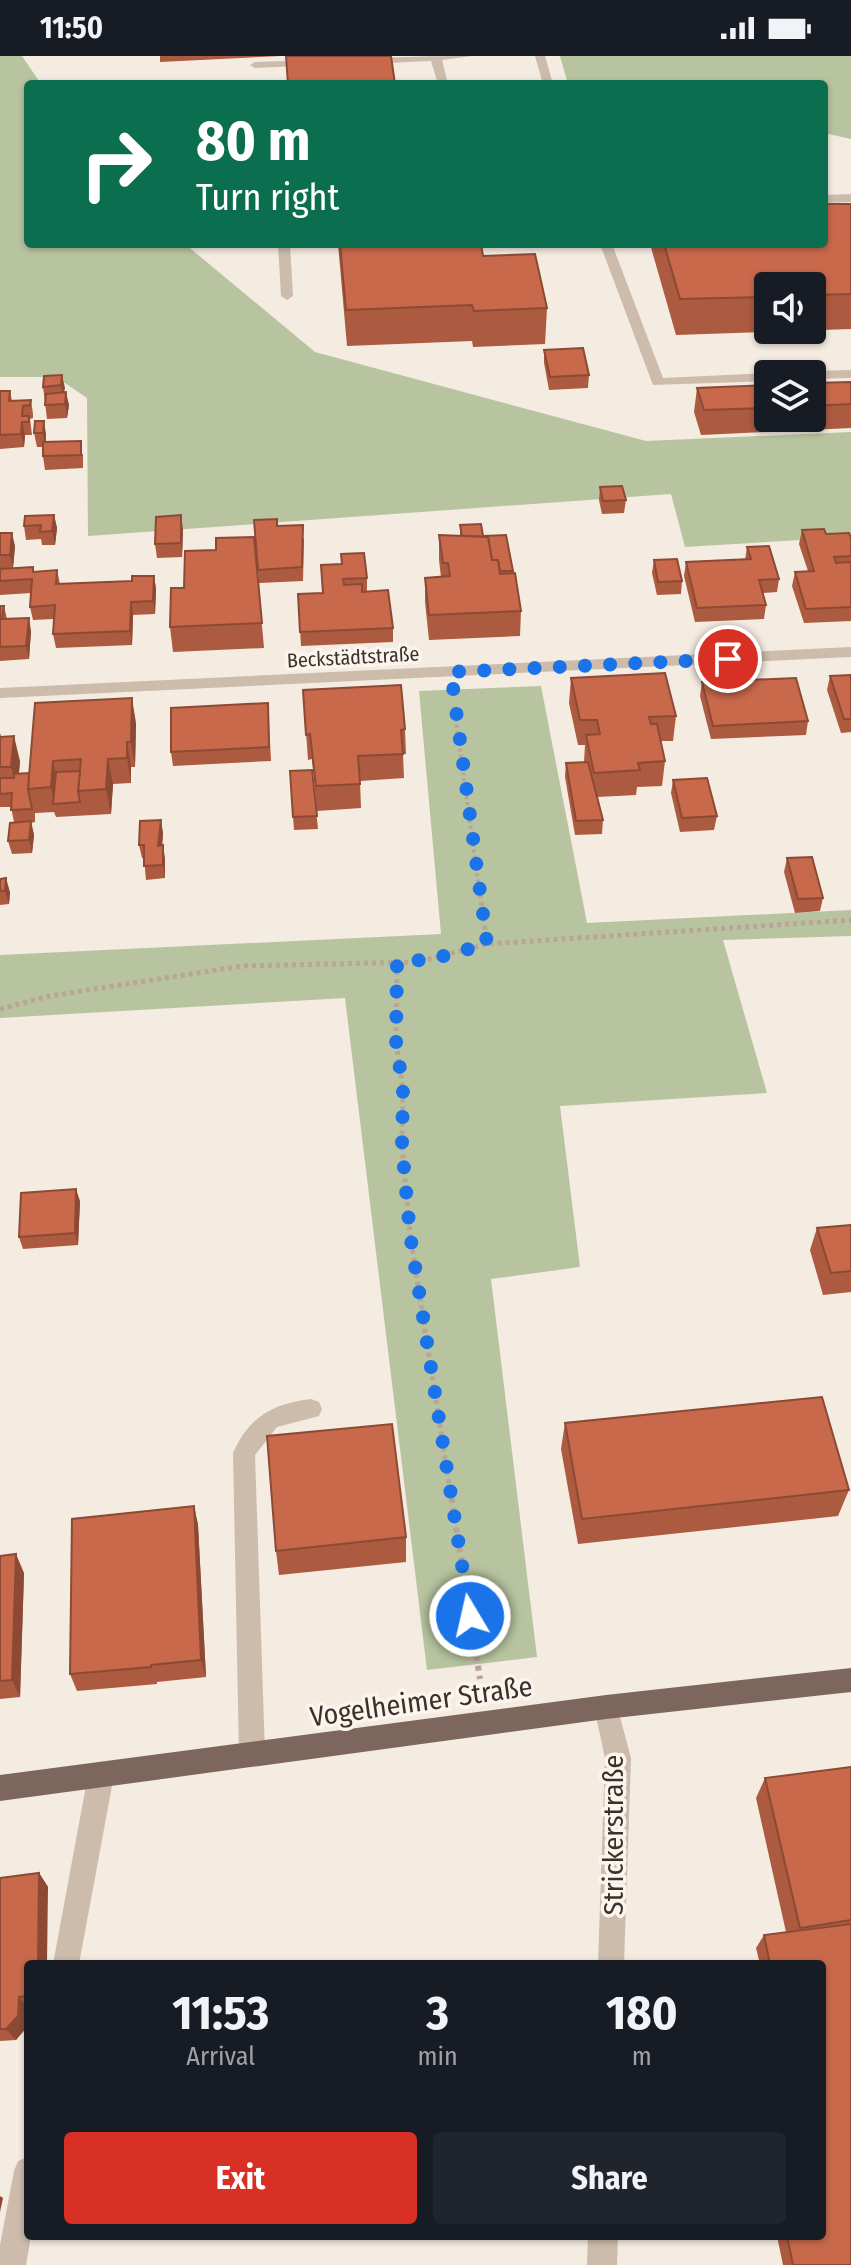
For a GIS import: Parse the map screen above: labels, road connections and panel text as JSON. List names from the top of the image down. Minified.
{"streets":{"main road":["Vogelheimer Straße"],"street":["Beckstädtstraße","Strickerstraße"]},"crossings":[["Vogelheimer Straße","Strickerstraße"]],"page":{"status":"11:50","turn":["80 m","Turn right"],"eta":["11:53","Arrival","3","min","180","m"],"buttons":["Exit","Share"]}}
